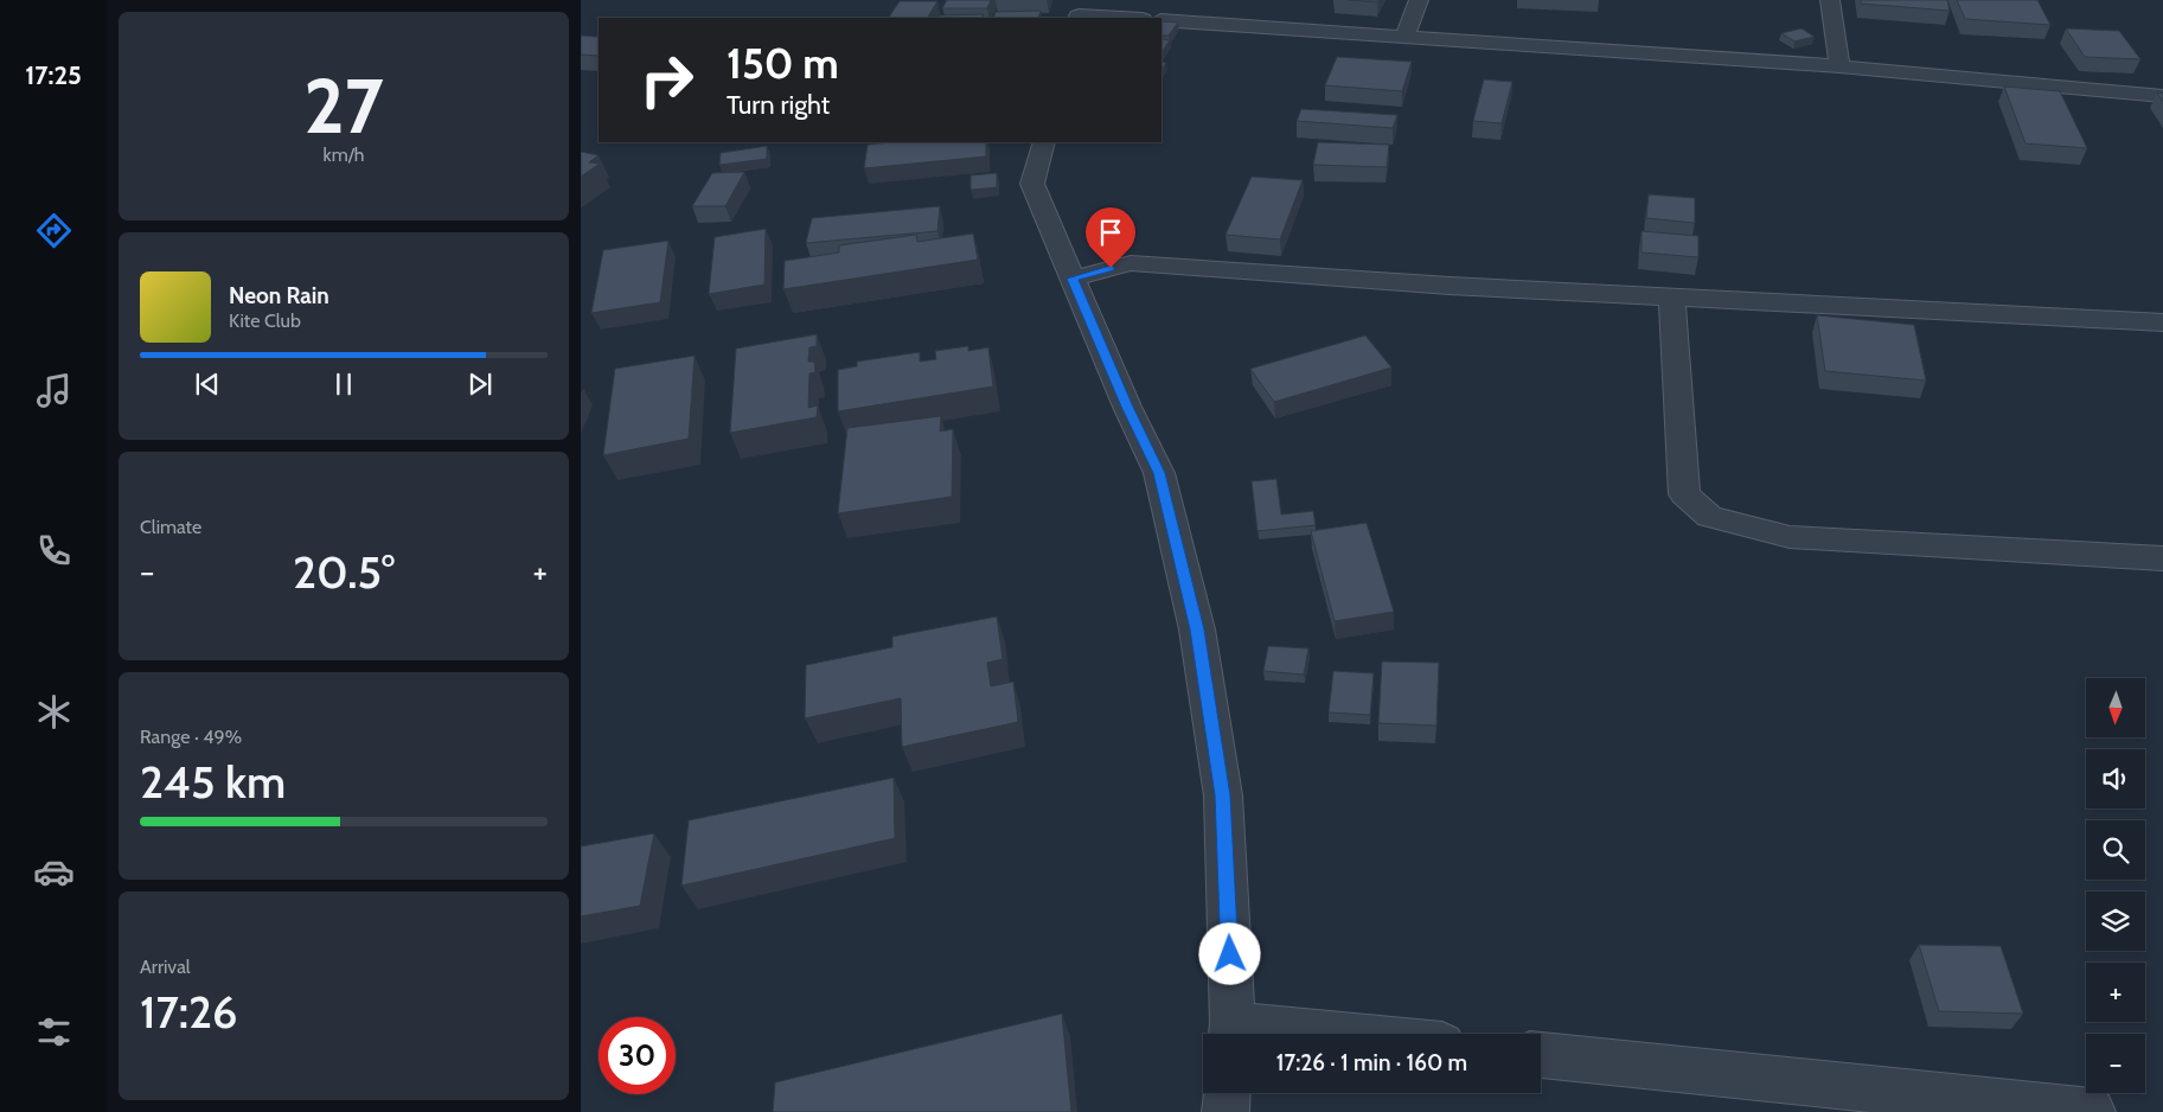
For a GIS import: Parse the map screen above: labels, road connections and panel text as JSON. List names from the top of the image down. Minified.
{"north":"bottom","page":{"tabs":"17:25","tile":[["27","km/h"],"Climate",["Range · 49%","245 km"],["Arrival","17:26"]],"turn":["150 m","Turn right"],"song":["Neon Rain","Kite Club"],"heat":["−","20.5°","+"],"map_buttons":["+","−"],"limit":"30","trip":"17:26 · 1 min · 160 m"}}
